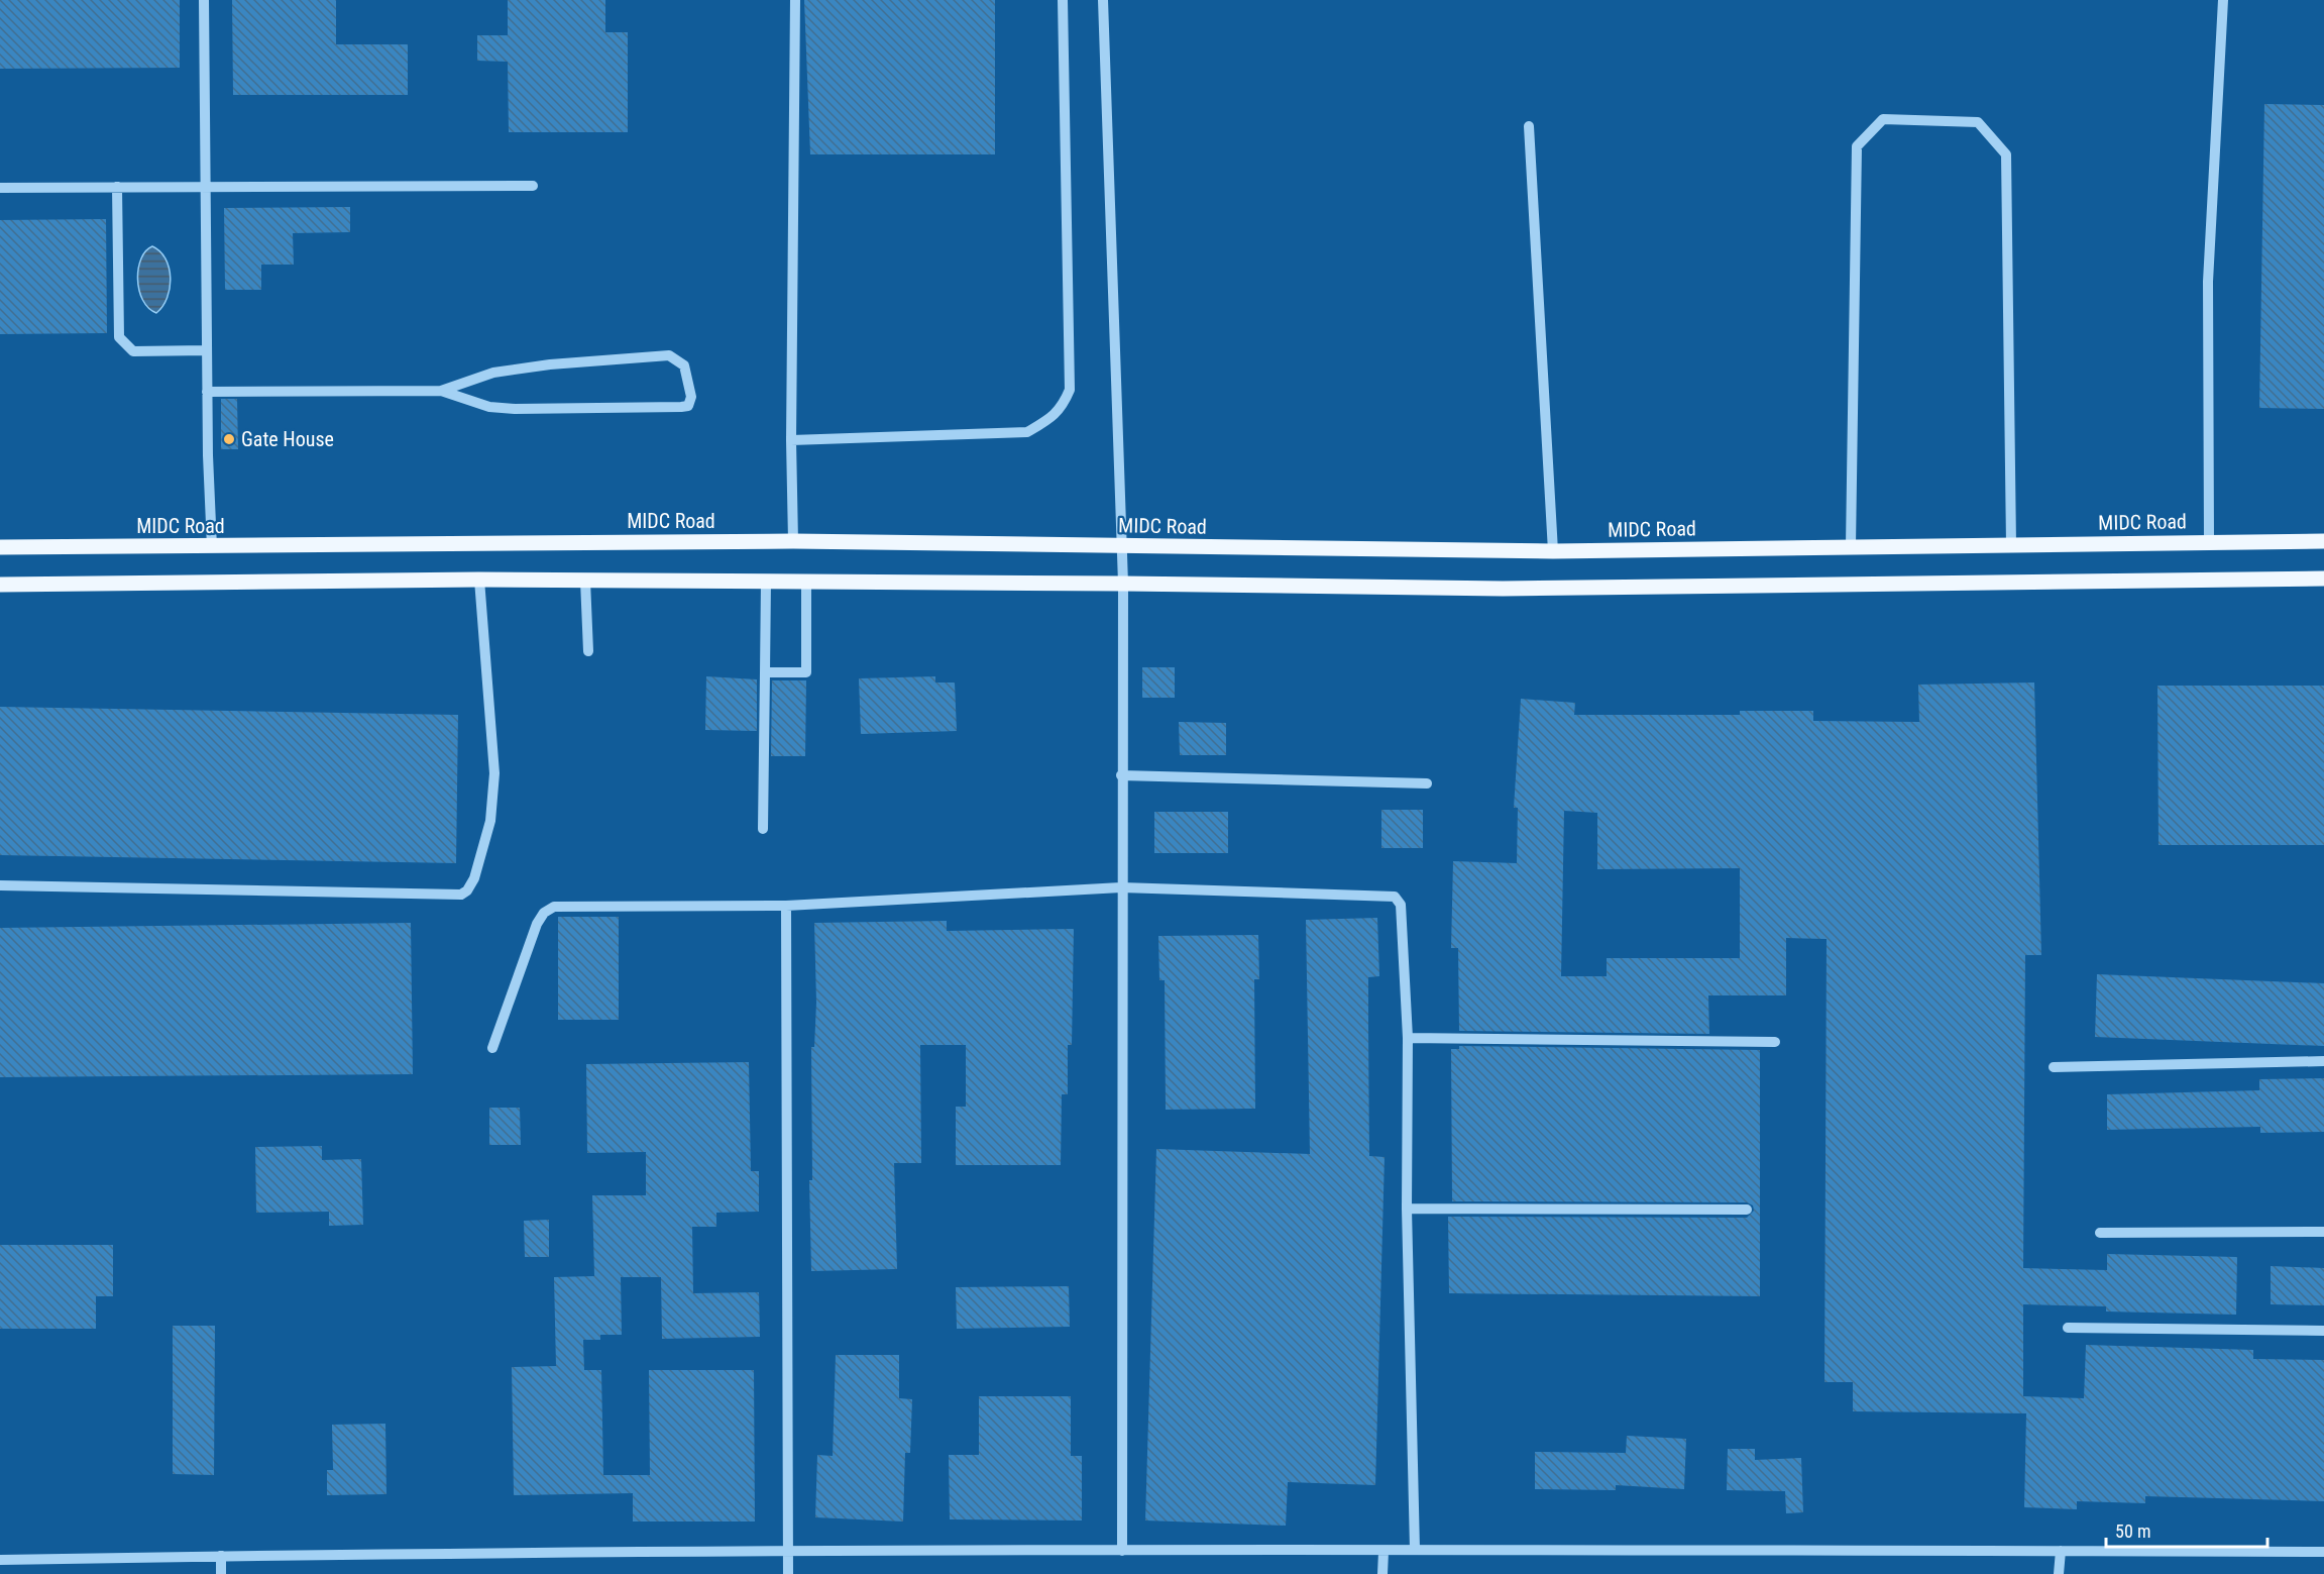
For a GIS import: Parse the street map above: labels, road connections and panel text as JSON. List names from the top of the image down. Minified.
{"streets":{"main road":["MIDC Road"]},"places":["Gate House"],"scale_bar":"50 m"}
